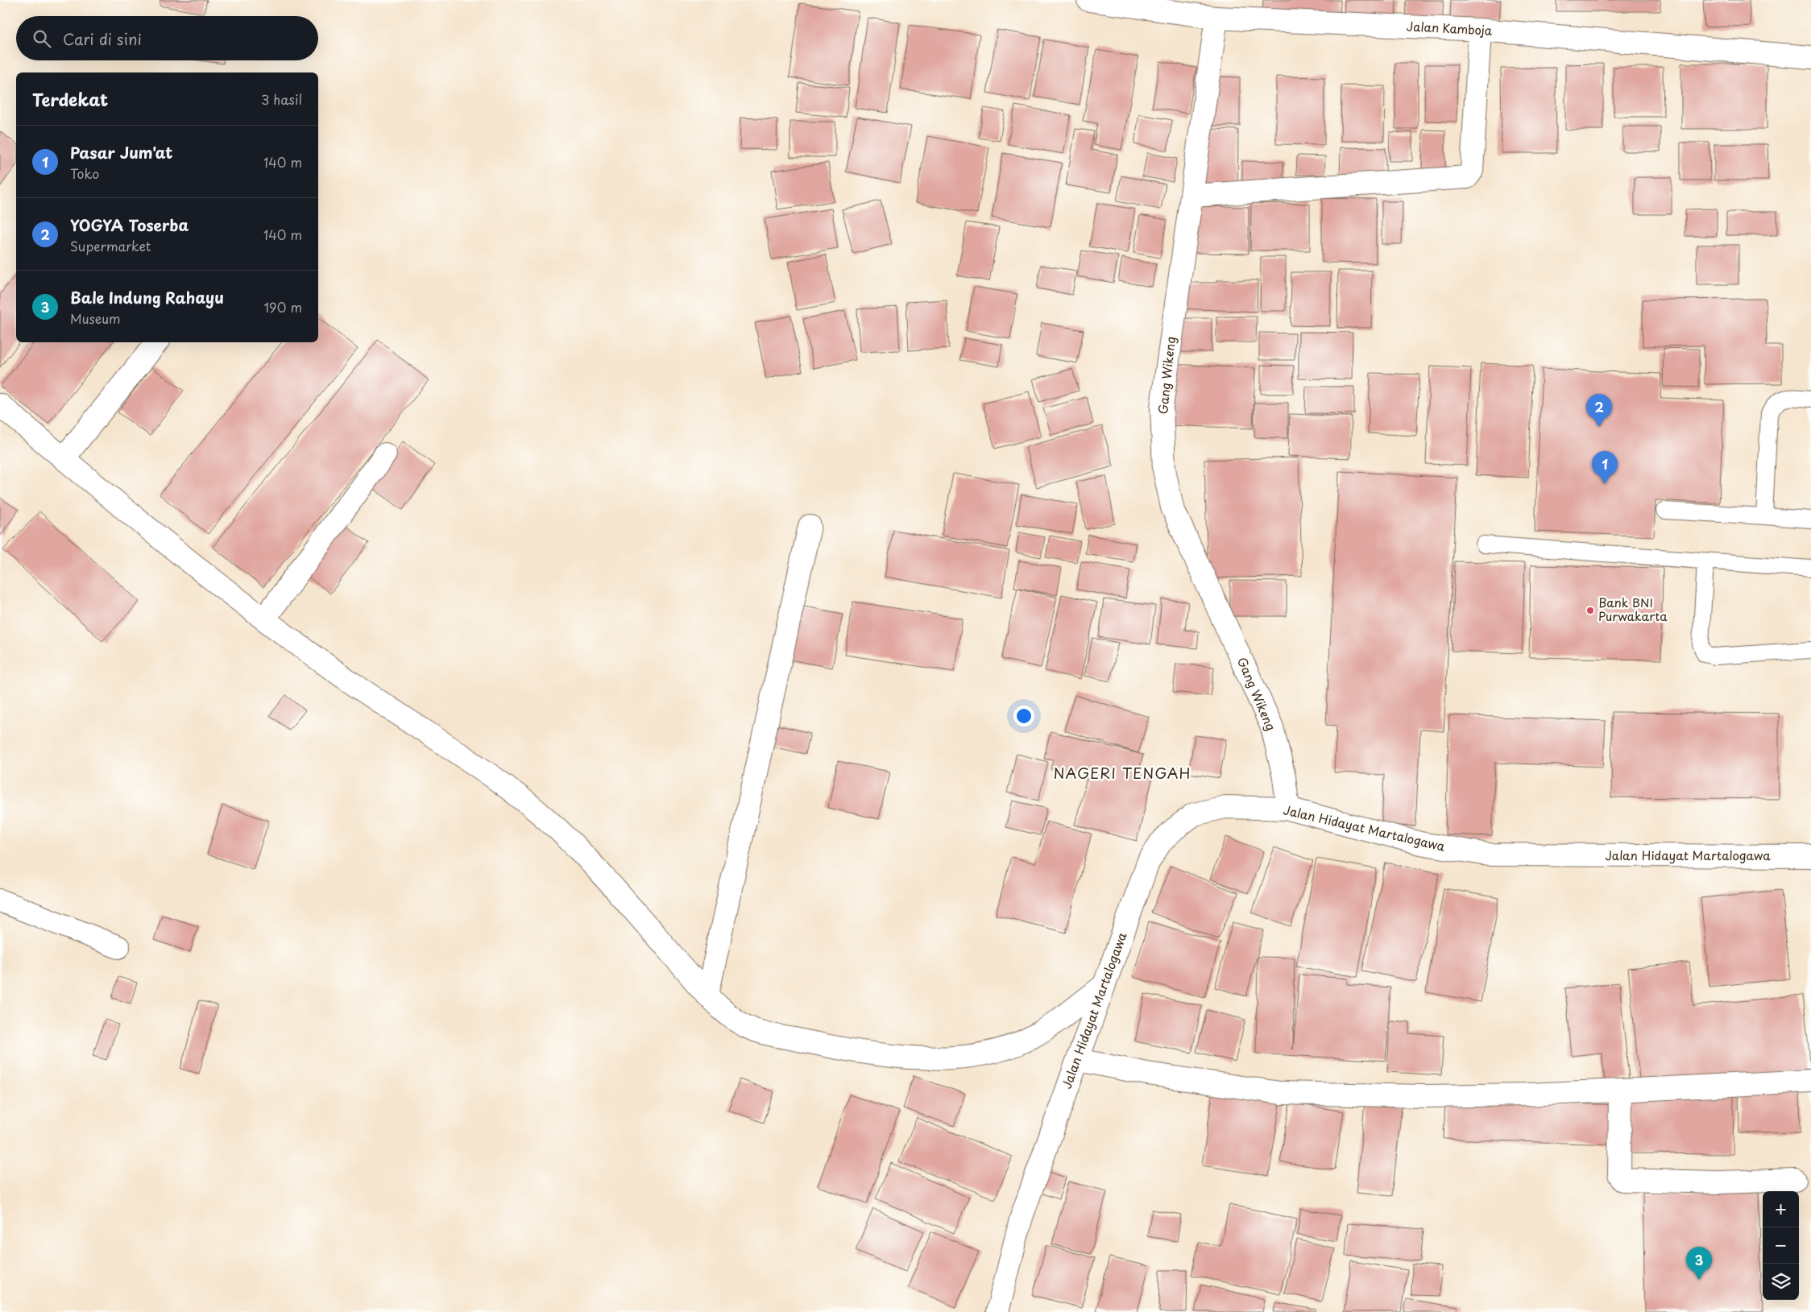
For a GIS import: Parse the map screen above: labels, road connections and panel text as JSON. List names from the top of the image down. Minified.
{"streets":{"street":["Jalan Kamboja","Gang Wikeng","Jalan Hidayat Martalogawa"]},"crossings":[["Jalan Kamboja","Gang Wikeng"],["Gang Wikeng","Jalan Hidayat Martalogawa"]],"districts":["NAGERI TENGAH"],"places":["Bank BNI Purwakarta"],"page":{"search":"Cari di sini","heading":["Terdekat","3 hasil"],"list":[{"mark":"1","name":"Pasar Jum'at","note":"Toko","value":"140 m"},{"mark":"2","name":"YOGYA Toserba","note":"Supermarket","value":"140 m"},{"mark":"3","name":"Bale Indung Rahayu","note":"Museum","value":"190 m"}],"pins":["2","1","3"],"map_buttons":["+","−"]}}
